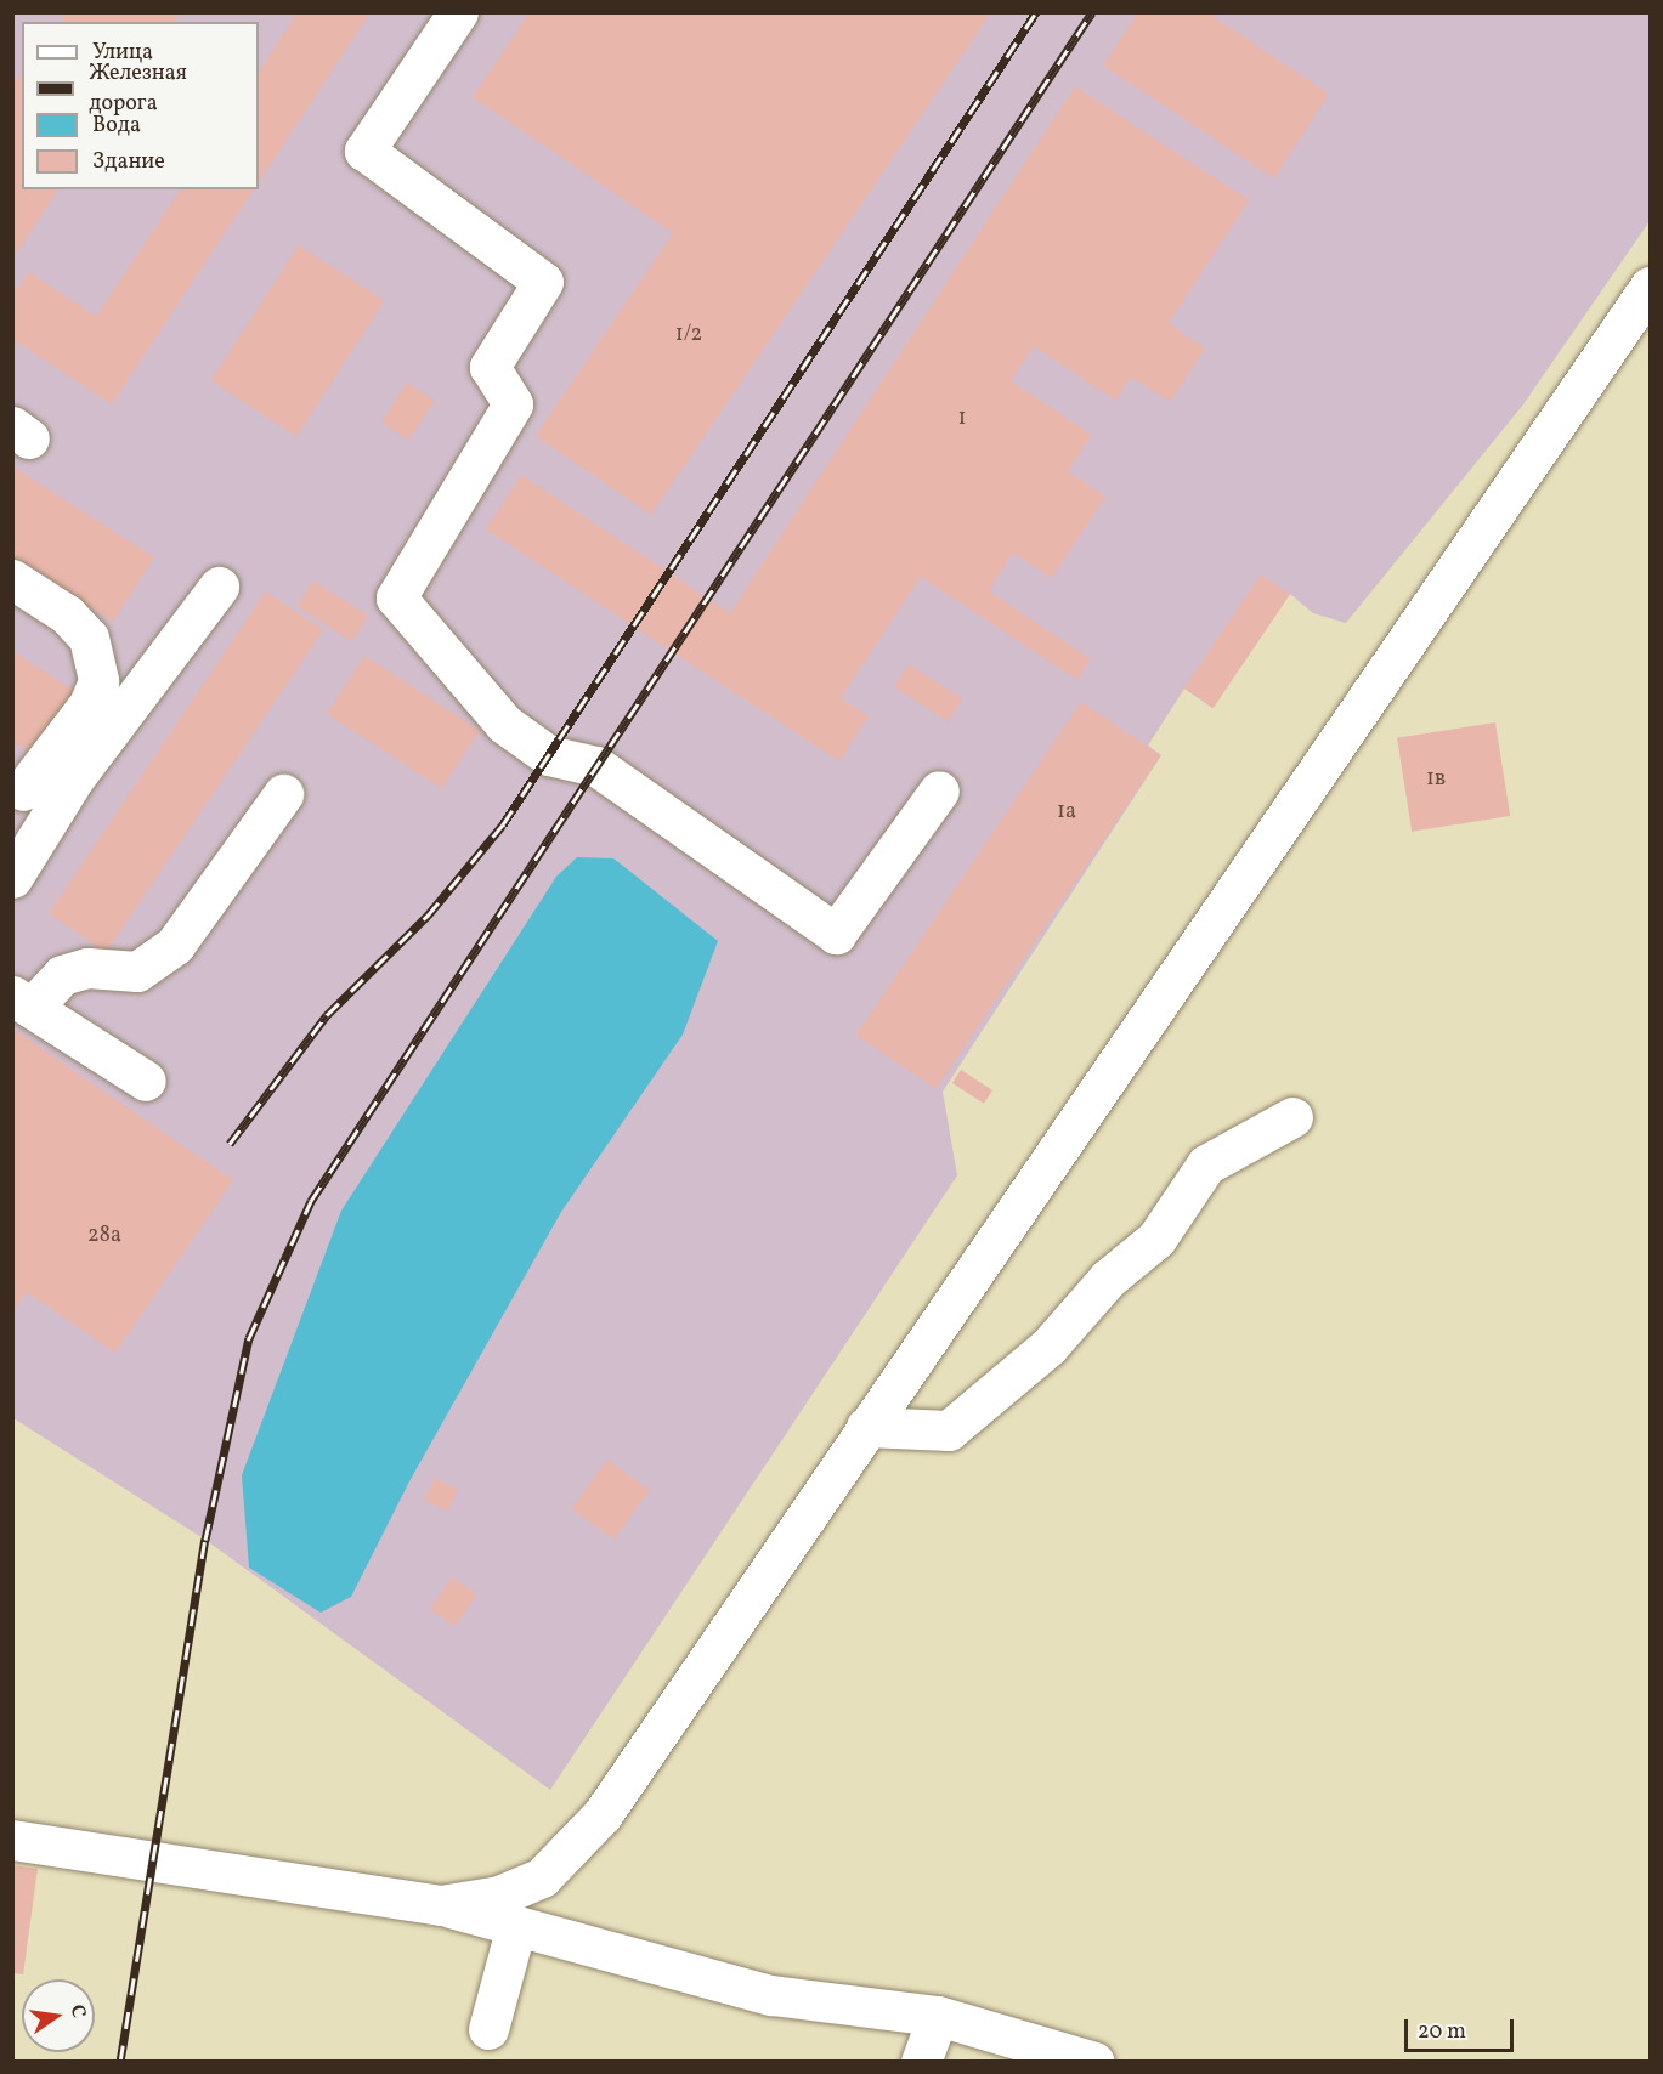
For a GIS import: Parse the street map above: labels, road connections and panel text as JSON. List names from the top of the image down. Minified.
{"house_numbers":["1/2","1","1в","1а","28а"],"legend":["Улица","Железная дорога","Вода","Здание"],"scale_bar":"20 m","north":"right"}
